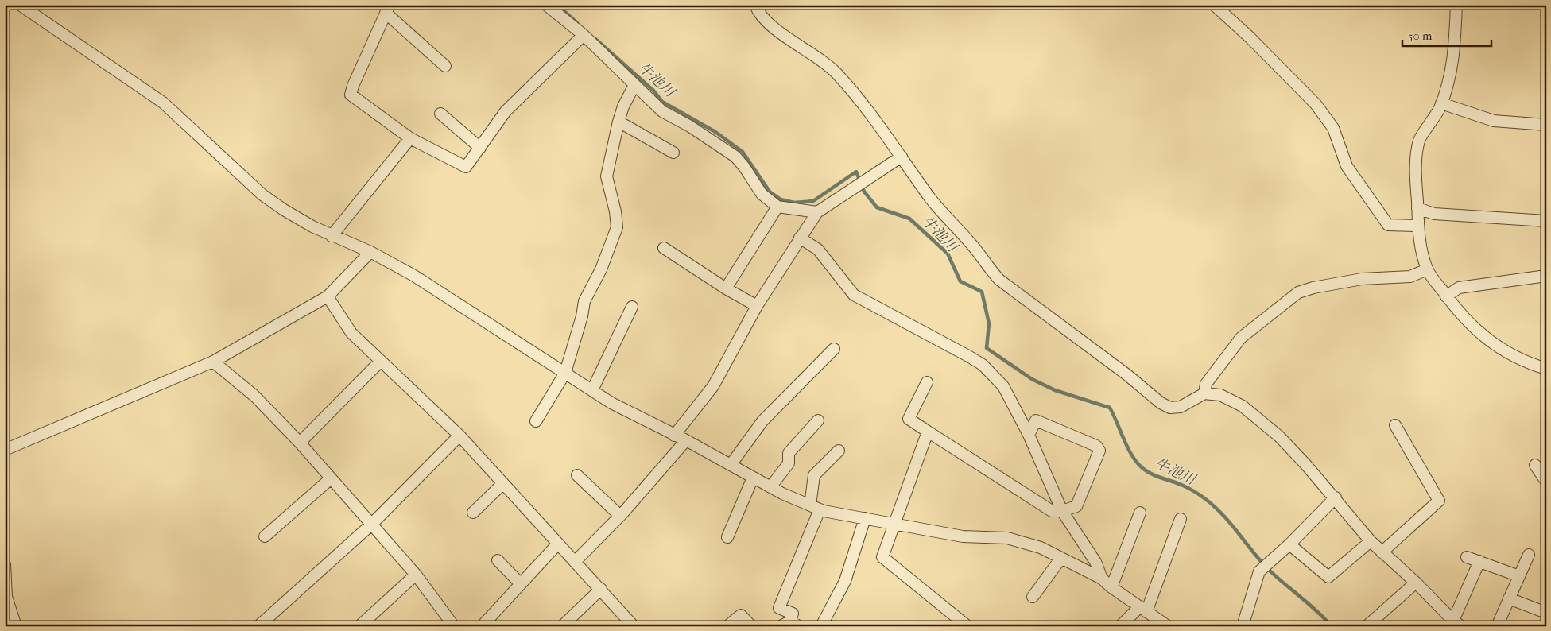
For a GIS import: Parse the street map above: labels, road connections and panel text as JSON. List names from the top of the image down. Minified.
{"water":["牛池川"],"scale_bar":"50 m"}
